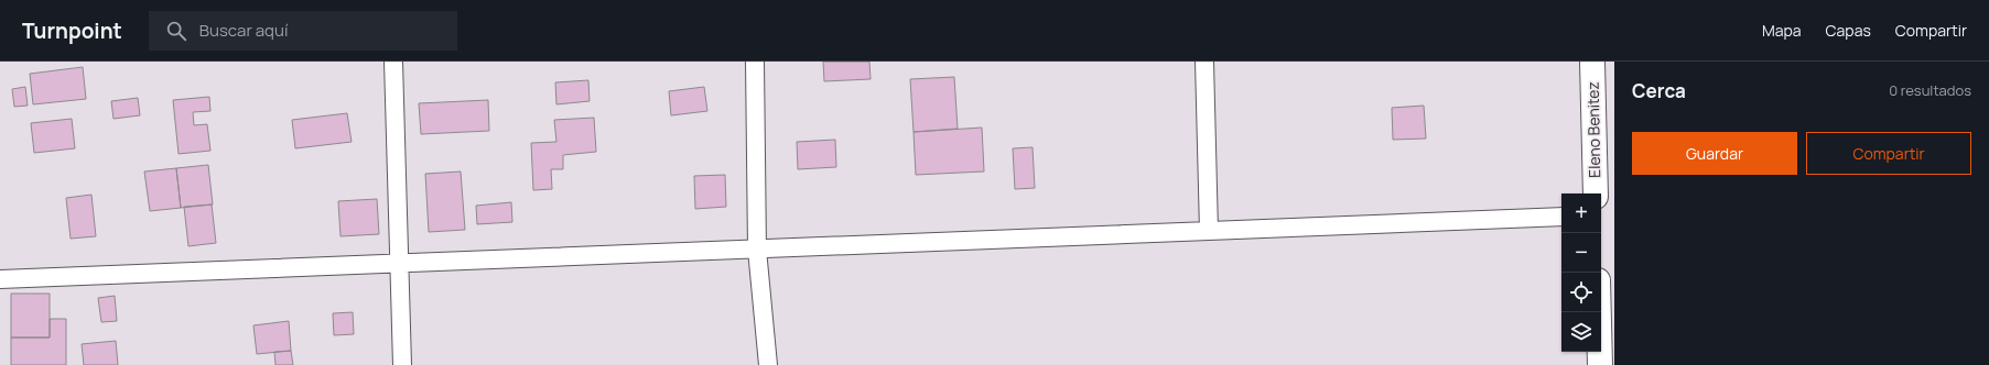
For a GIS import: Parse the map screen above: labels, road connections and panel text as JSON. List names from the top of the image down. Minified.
{"streets":{"street":["Eleno Benitez"]},"page":{"header":"Turnpoint","search":"Buscar aquí","nav":["Mapa","Capas","Compartir"],"heading":["Cerca","0 resultados"],"buttons":["Guardar","Compartir"],"map_buttons":["+","−"]}}
